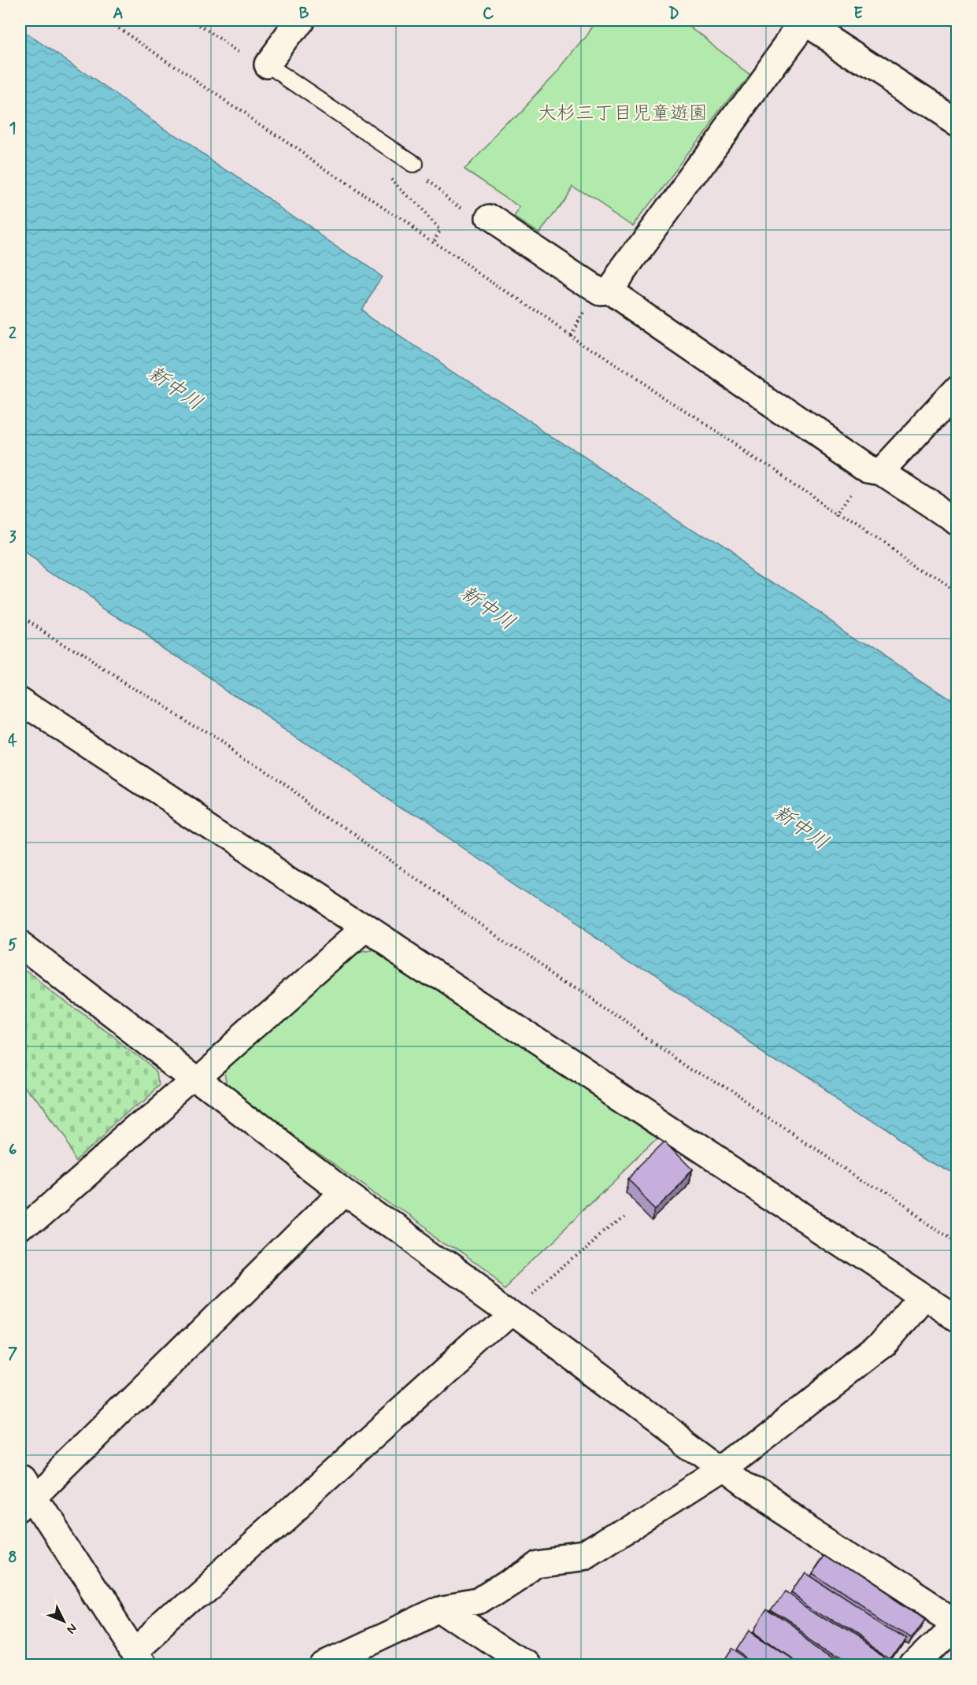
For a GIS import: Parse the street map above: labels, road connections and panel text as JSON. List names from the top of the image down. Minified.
{"water":["新中川"],"parks":["大杉三丁目児童遊園"],"north":"bottom right","grid":{"columns":["A","B","C","D","E"],"rows":["1","2","3","4","5","6","7","8"]}}
